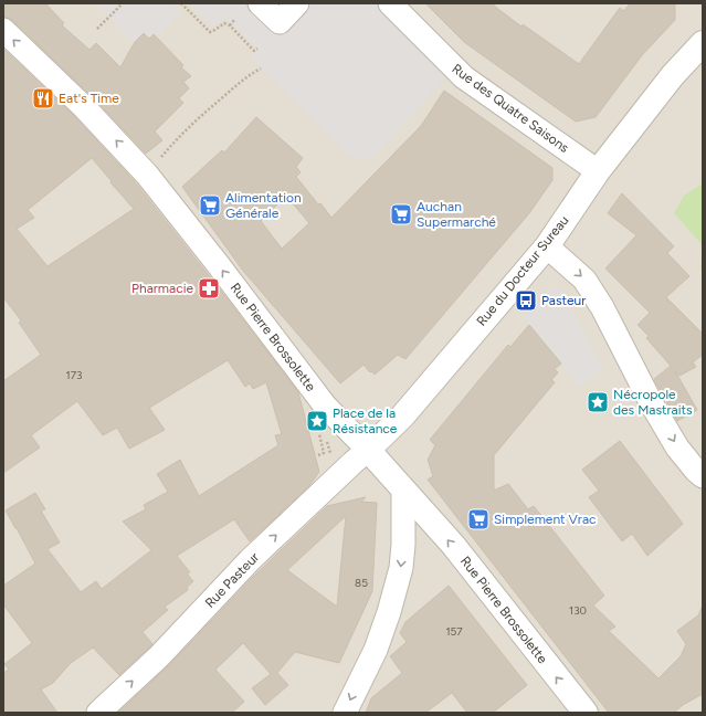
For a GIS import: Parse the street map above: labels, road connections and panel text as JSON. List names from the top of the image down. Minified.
{"streets":{"street":["Rue des Quatre Saisons","Rue du Docteur Sureau","Rue Pierre Brossolette","Rue Pasteur"]},"crossings":[["Rue des Quatre Saisons","Rue du Docteur Sureau"],["Rue du Docteur Sureau","Rue Pierre Brossolette"],["Rue du Docteur Sureau","Rue Pasteur"],["Rue Pierre Brossolette","Rue Pasteur"]],"one_way":["Rue Pierre Brossolette","Rue Pasteur"],"places":{"restaurant":["Eat's Time"],"supermarket":["Alimentation Générale","Auchan Supermarché","Simplement Vrac"],"pharmacy":["Pharmacie"],"bus stop":["Pasteur"],"place":["Nécropole des Mastraits","Place de la Résistance"]},"house_numbers":["173","85","130","157"]}
